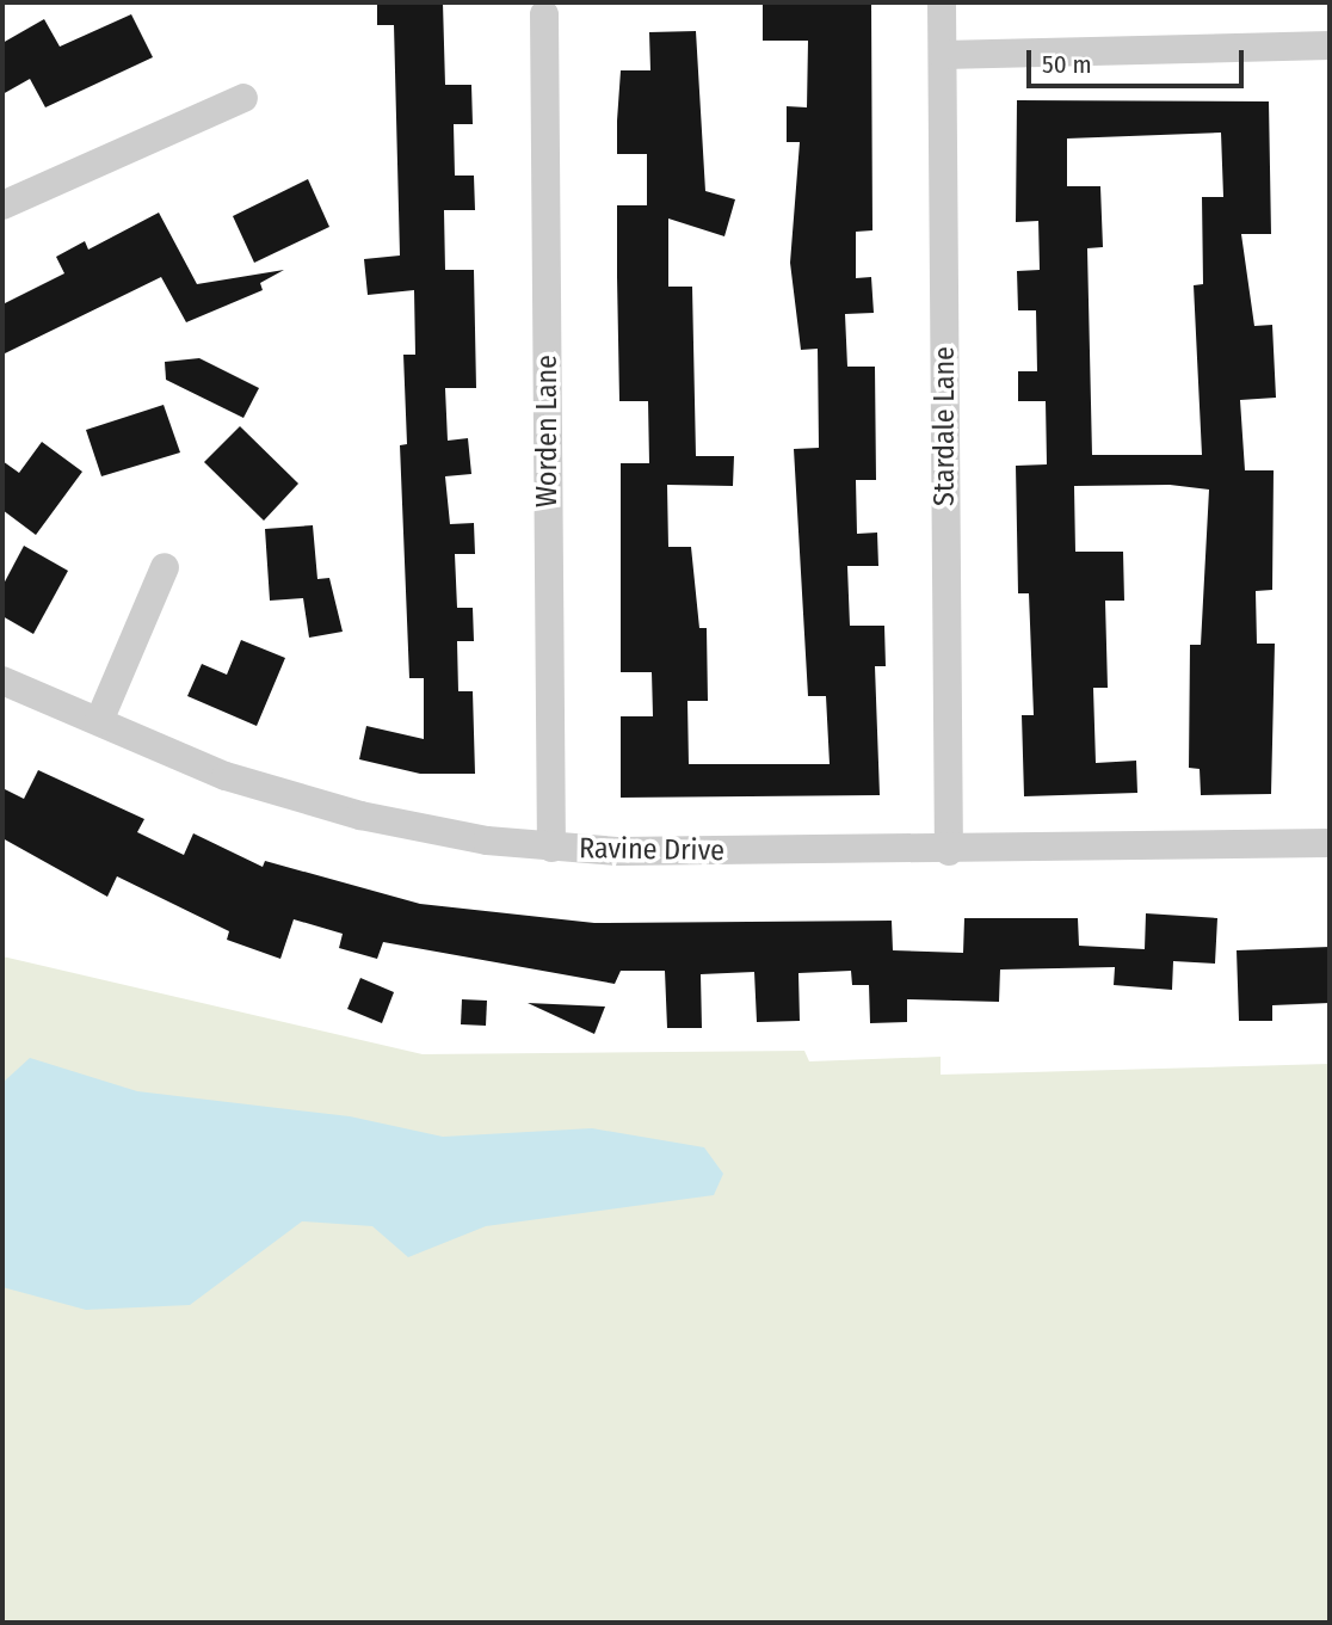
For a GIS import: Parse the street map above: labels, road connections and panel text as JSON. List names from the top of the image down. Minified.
{"streets":{"street":["Stardale Lane","Worden Lane","Ravine Drive"]},"crossings":[["Stardale Lane","Ravine Drive"],["Worden Lane","Ravine Drive"]],"scale_bar":"50 m"}
